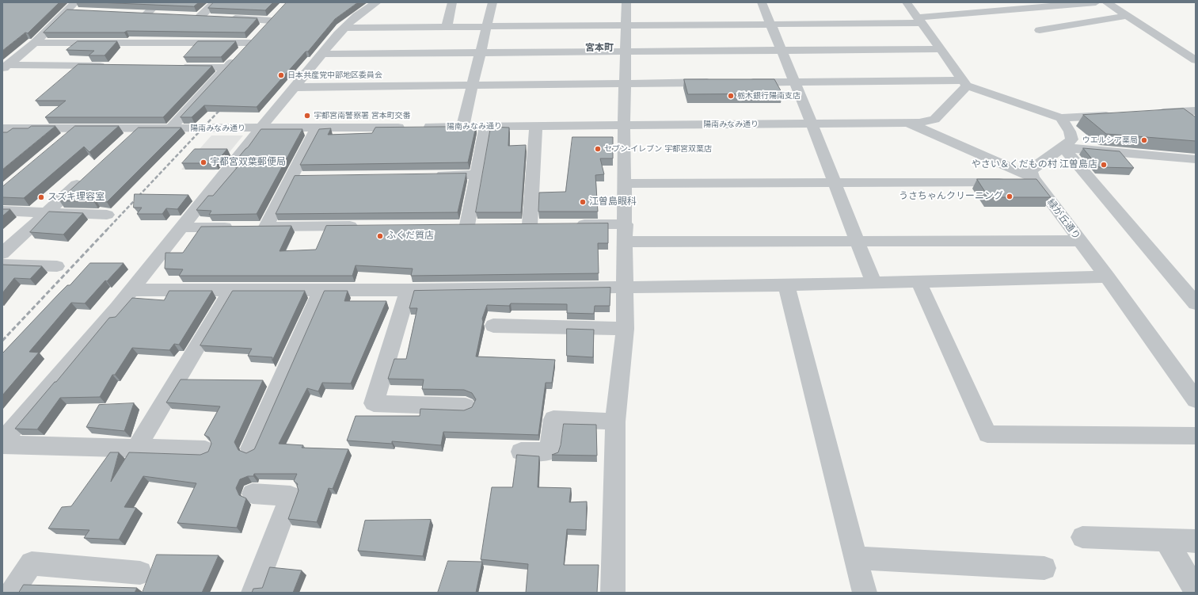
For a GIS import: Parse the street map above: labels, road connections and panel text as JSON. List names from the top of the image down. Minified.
{"streets":{"street":["陽南みなみ通り","緑が丘通り"]},"districts":["宮本町"],"places":["日本共産党中部地区委員会","栃木銀行陽南支店","宇都宮南警察署 宮本町交番","ウエルシア薬局","セブン-イレブン 宇都宮双葉店","宇都宮双葉郵便局","やさい＆くだもの村 江曽島店","うさちゃんクリーニング","スズキ理容室","江曽島眼科","ふくだ質店"]}
